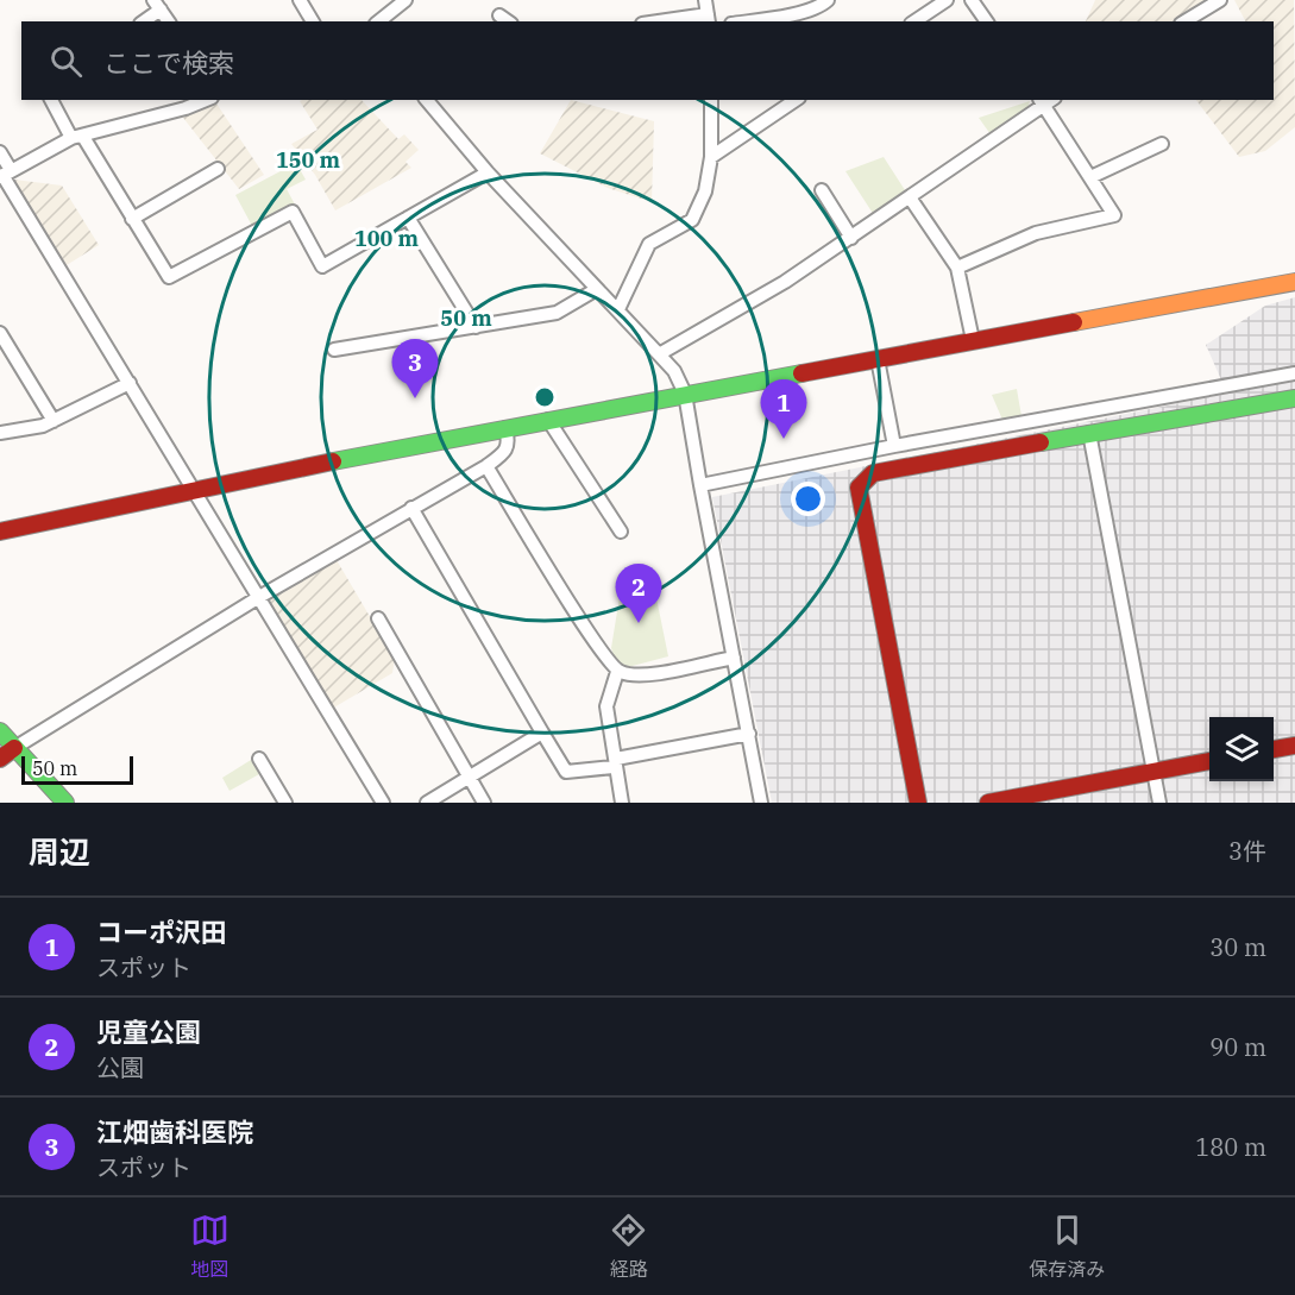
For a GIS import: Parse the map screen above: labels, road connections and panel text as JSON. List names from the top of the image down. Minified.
{"scale_bar":"50 m","page":{"search":"ここで検索","pins":["3","1","2"],"scale":"50 m","heading":["周辺","3件"],"list":[{"mark":"1","name":"コーポ沢田","note":"スポット","value":"30 m"},{"mark":"2","name":"児童公園","note":"公園","value":"90 m"},{"mark":"3","name":"江畑歯科医院","note":"スポット","value":"180 m"}],"nav":["地図","経路","保存済み"]},"rings":["150 m","100 m","50 m"]}
